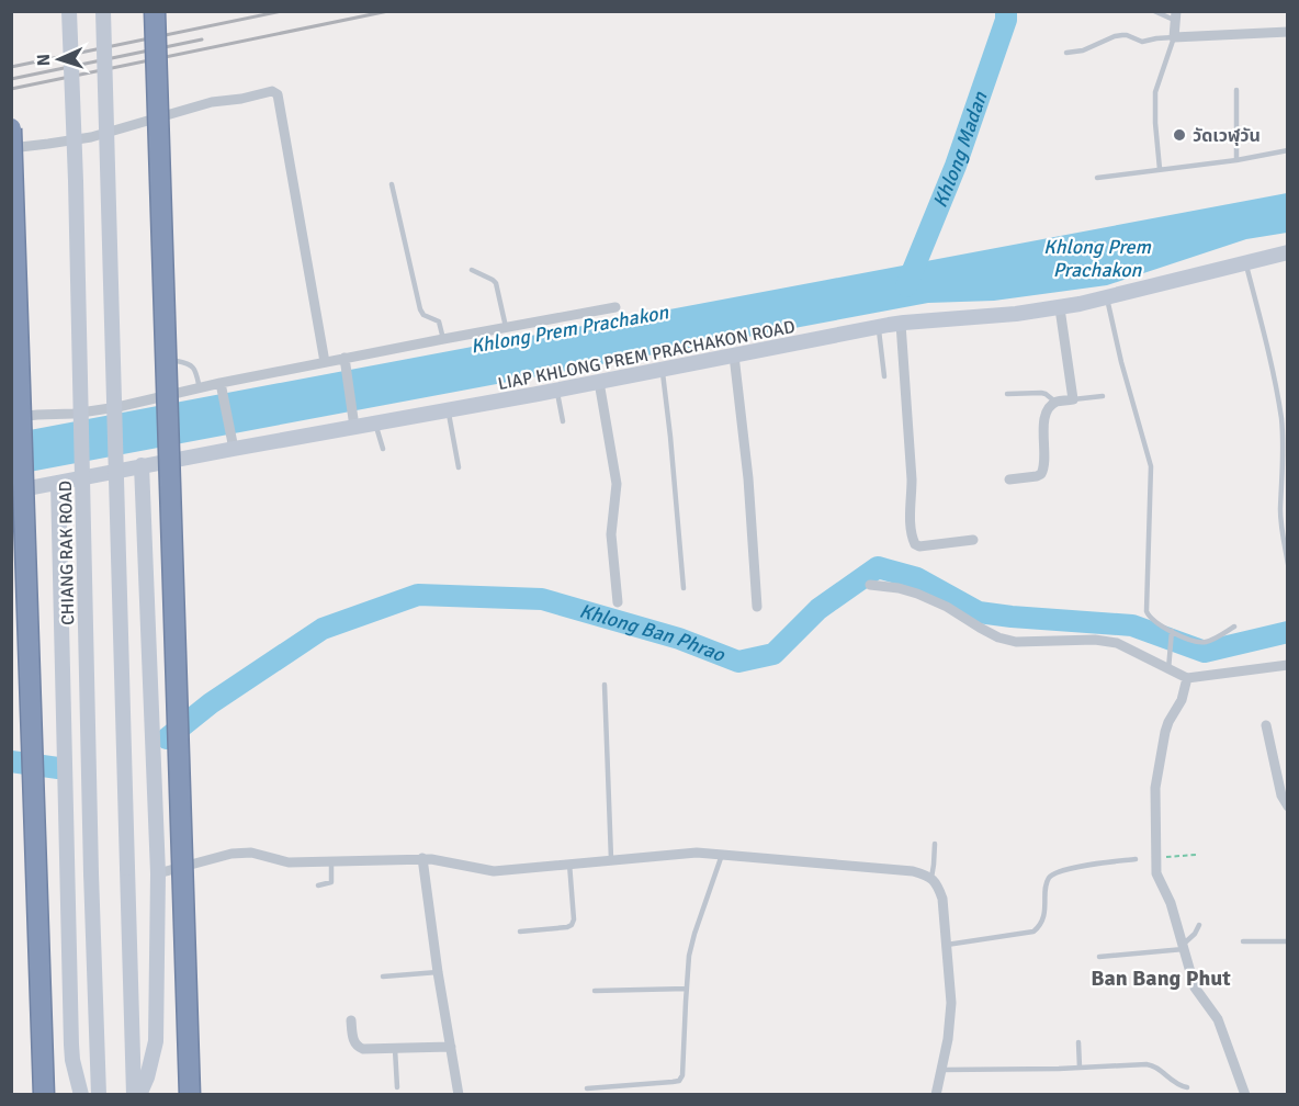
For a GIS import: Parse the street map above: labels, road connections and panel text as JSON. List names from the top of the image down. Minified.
{"streets":{"main road":["LIAP KHLONG PREM PRACHAKON ROAD","CHIANG RAK ROAD"]},"districts":["Ban Bang Phut"],"water":["Khlong Madan","Khlong Prem Prachakon","Khlong Ban Phrao"],"places":["วัดเวฬุวัน"],"north":"left"}
